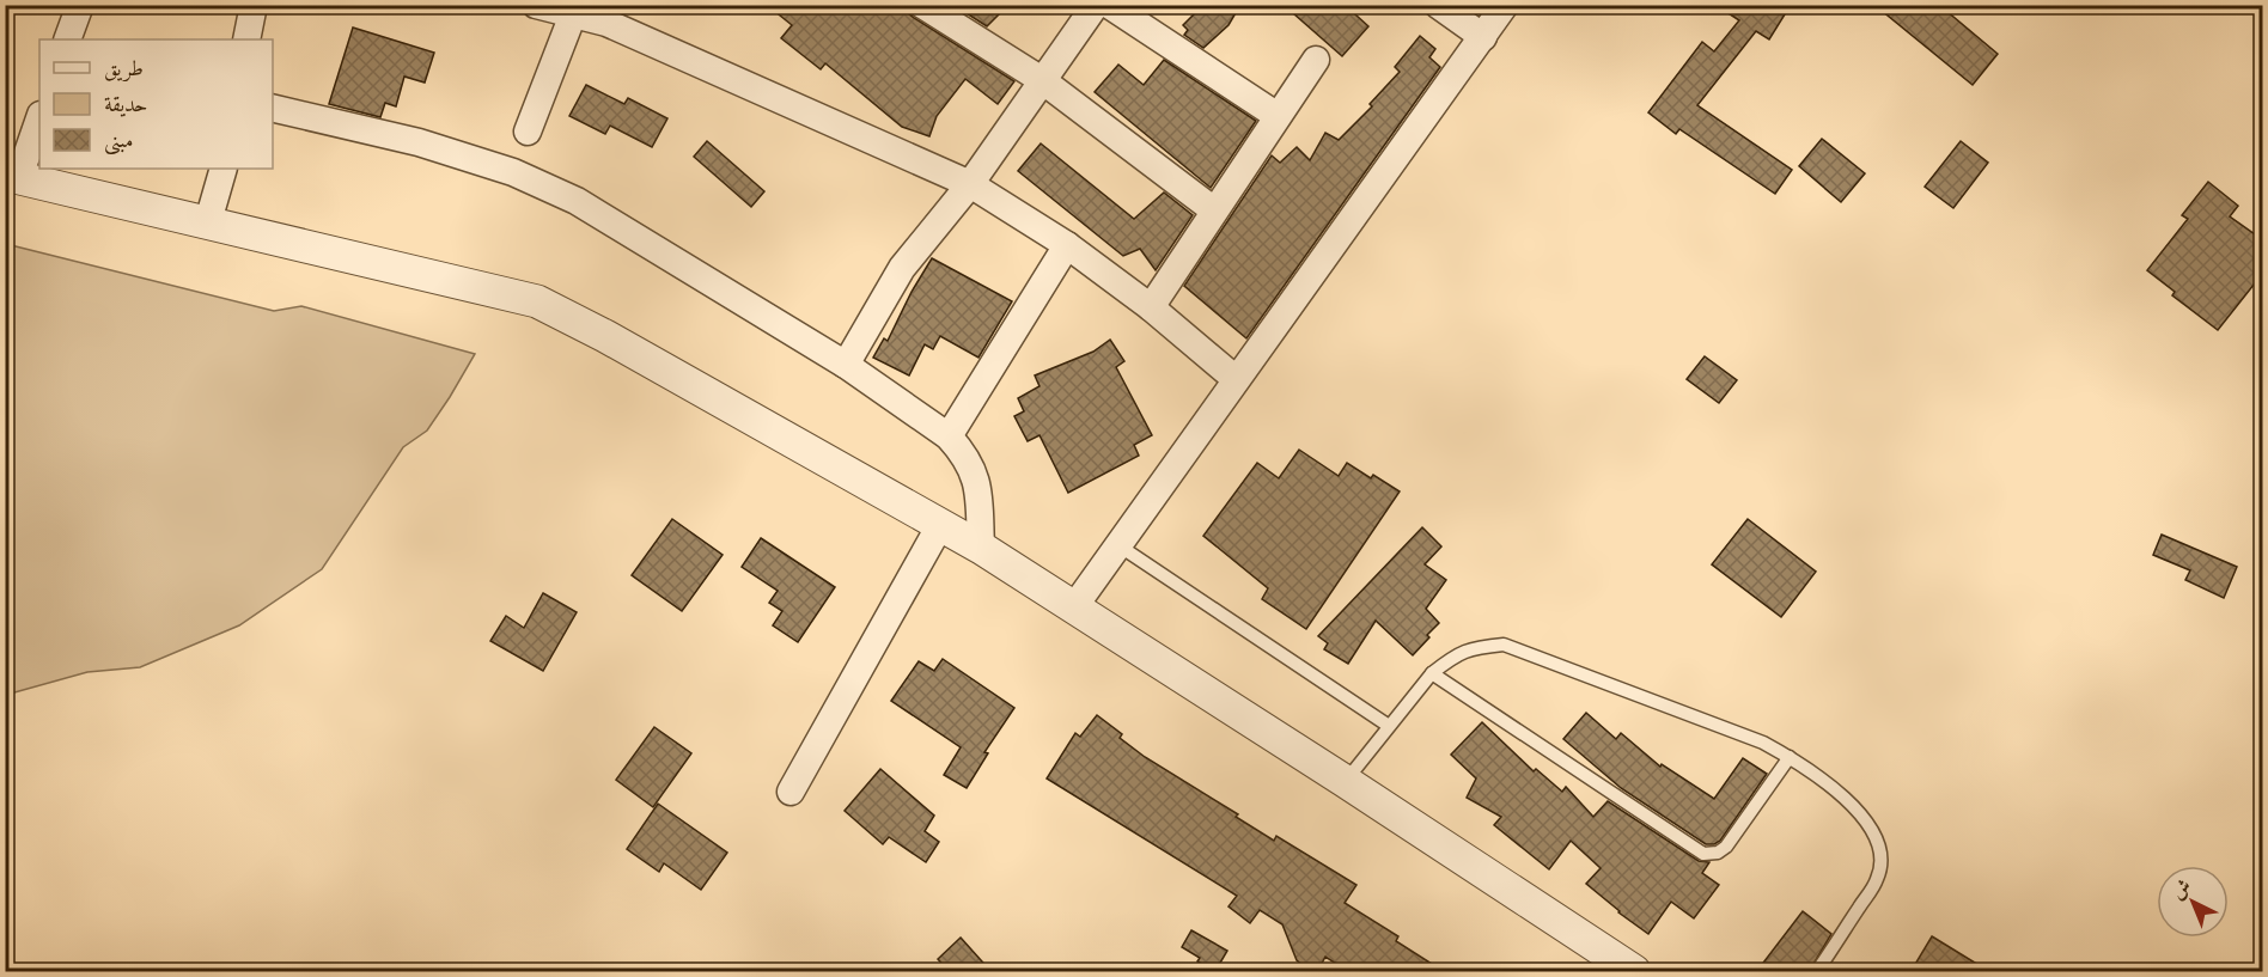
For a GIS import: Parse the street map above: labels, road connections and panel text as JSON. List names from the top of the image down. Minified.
{"legend":["طريق","حديقة","مبنى"],"north":"top left"}
